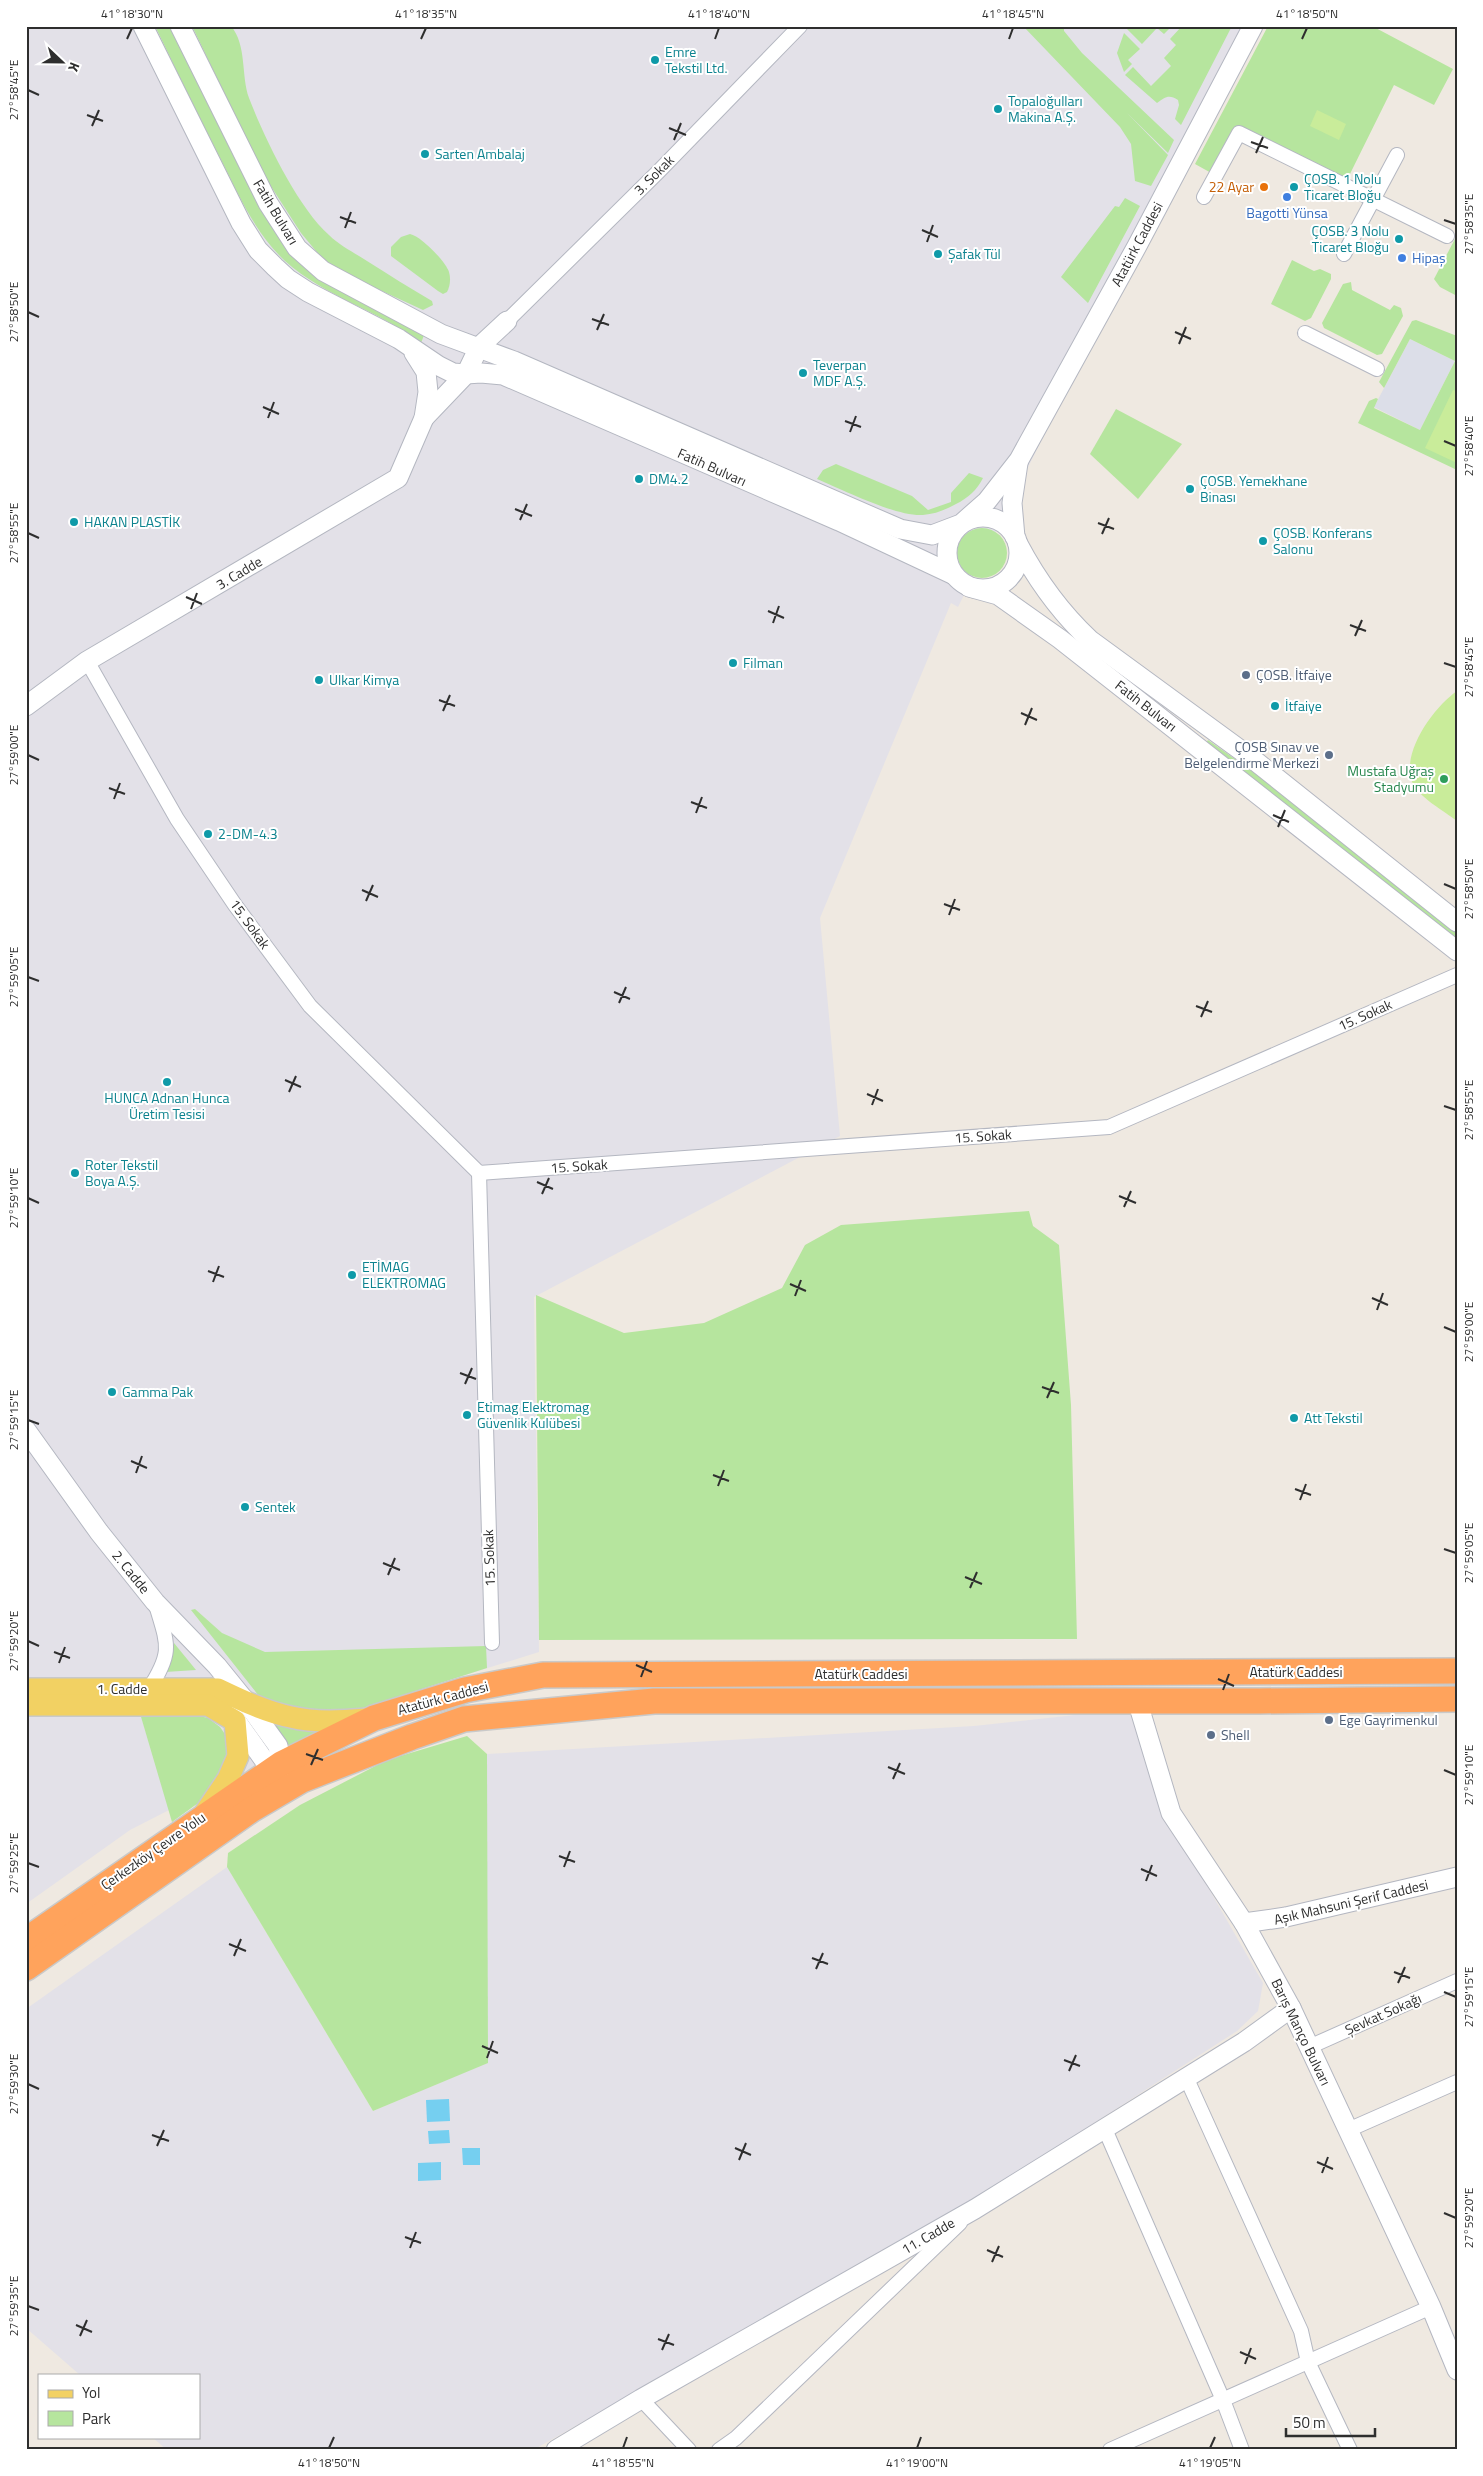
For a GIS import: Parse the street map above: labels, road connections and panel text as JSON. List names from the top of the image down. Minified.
{"streets":{"highway":["Atatürk Caddesi","Çerkezköy Çevre Yolu"],"main road":["Fatih Bulvarı","3. Cadde","2. Cadde","1. Cadde","Aşık Mahsuni Şerif Caddesi","Barış Manço Bulvarı","11. Cadde"],"street":["3. Sokak","15. Sokak","Şevkat Sokağı"]},"crossings":[["Atatürk Caddesi","2. Cadde"],["Atatürk Caddesi","Çerkezköy Çevre Yolu"],["3. Cadde","15. Sokak"],["2. Cadde","Çerkezköy Çevre Yolu"],["Aşık Mahsuni Şerif Caddesi","Barış Manço Bulvarı"],["Şevkat Sokağı","Barış Manço Bulvarı"],["Barış Manço Bulvarı","11. Cadde"]],"places":["Emre Tekstil Ltd.","Topaloğulları Makina A.Ş.","Sarten Ambalaj","22 Ayar","ÇOSB. 1 Nolu Ticaret Bloğu","Bagotti Yünsa","ÇOSB. 3 Nolu Ticaret Bloğu","Şafak Tül","Hipaş","Teverpan MDF A.Ş.","DM4.2","ÇOSB. Yemekhane Binası","HAKAN PLASTİK","ÇOSB. Konferans Salonu","Filman","ÇOSB. İtfaiye","Ulkar Kimya","İtfaiye","ÇOSB Sınav ve Belgelendirme Merkezi","Mustafa Uğraş Stadyumu","2-DM-4.3","HUNCA Adnan Hunca Üretim Tesisi","Roter Tekstil Boya A.Ş.","ETİMAG ELEKTROMAG","Gamma Pak","Etimag Elektromag Güvenlik Kulübesi","Att Tekstil","Sentek","Ege Gayrimenkul","Shell"],"legend":["Yol","Park"],"scale_bar":"50 m","north":"right","coordinates":["41°18'30\"N","41°18'35\"N","41°18'40\"N","41°18'45\"N","41°18'50\"N","27°58'45\"E","27°58'35\"E","27°58'50\"E","27°58'40\"E","27°58'55\"E","27°59'00\"E","27°59'05\"E","27°59'10\"E","27°59'15\"E","27°59'20\"E","27°59'25\"E","27°59'30\"E","27°59'35\"E","41°18'55\"N","41°19'00\"N","41°19'05\"N"]}
